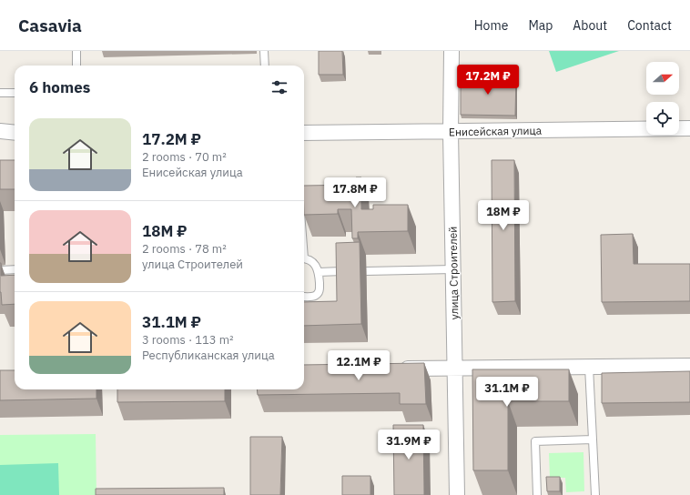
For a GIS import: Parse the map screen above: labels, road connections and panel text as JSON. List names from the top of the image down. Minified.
{"streets":{"street":["Енисейская улица","улица Строителей"]},"crossings":[["Енисейская улица","улица Строителей"]],"north":"right","page":{"header":"Casavia","nav":["Home","Map","About","Contact"],"price":["17.2M ₽","17.8M ₽","18M ₽","12.1M ₽","31.1M ₽","31.9M ₽"],"heading":"6 homes","list":[{"name":"17.2M ₽","note":"2 rooms · 70 m² · Енисейская улица"},{"name":"18M ₽","note":"2 rooms · 78 m² · улица Строителей"},{"name":"31.1M ₽","note":"3 rooms · 113 m² · Республиканская улица"}]}}
